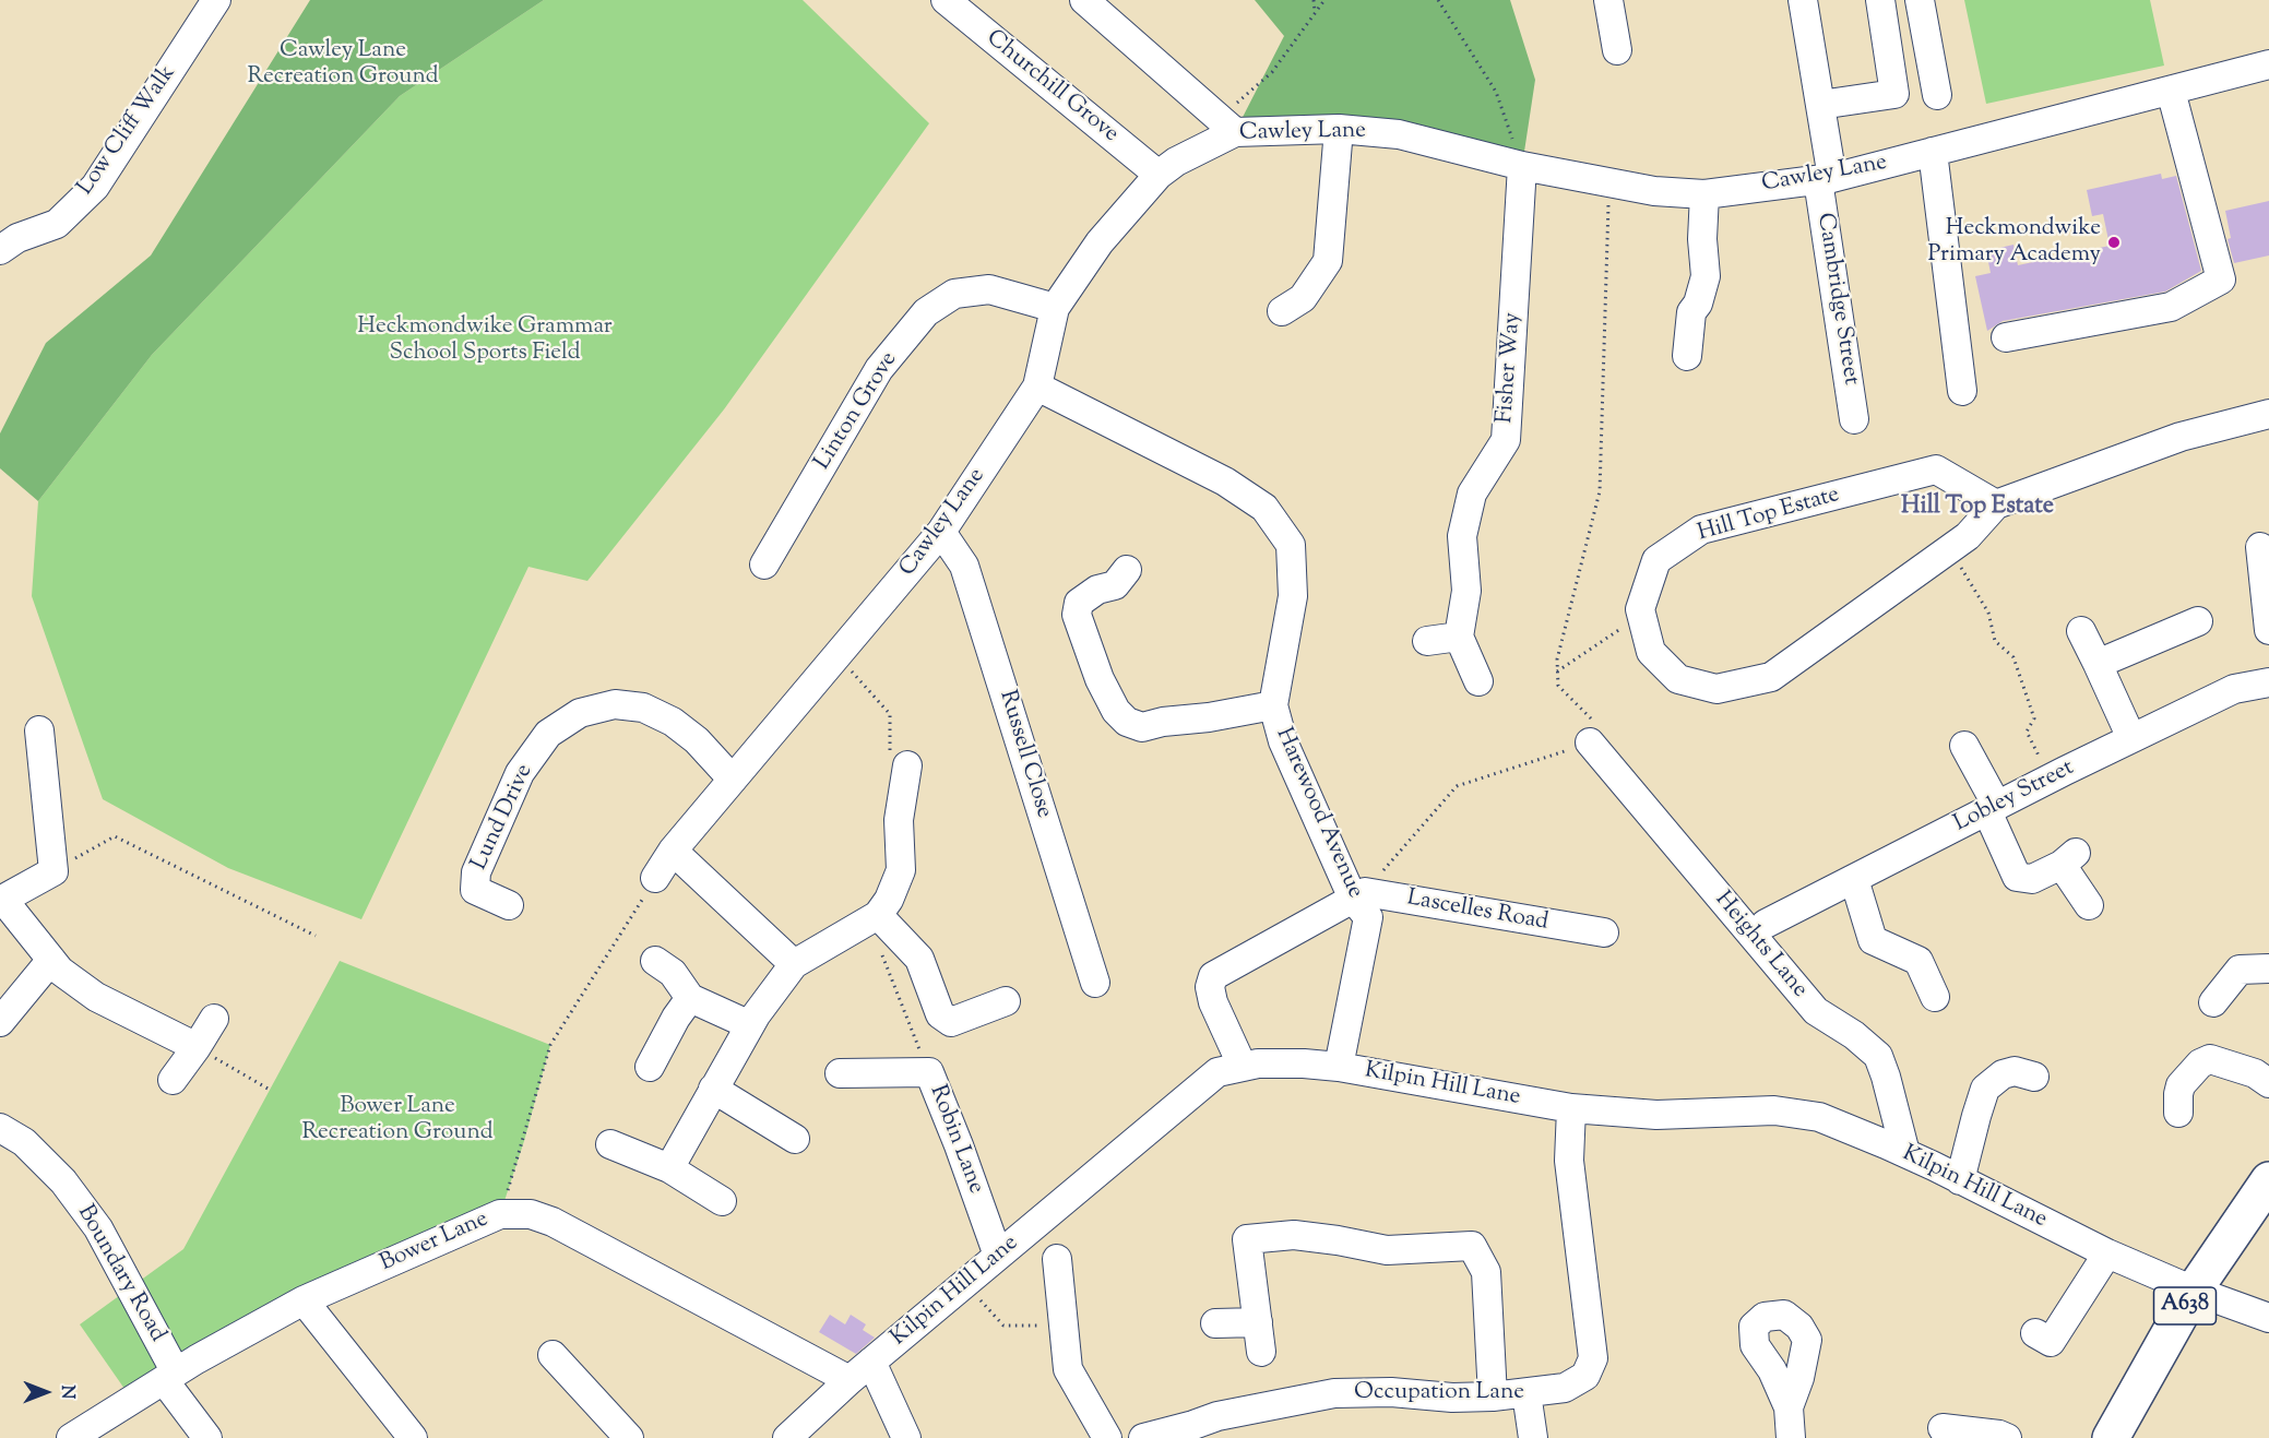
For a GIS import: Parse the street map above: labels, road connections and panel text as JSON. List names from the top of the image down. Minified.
{"streets":{"main road":["A638"],"street":["Churchill Grove","Low Cliff Walk","Cawley Lane","Cambridge Street","Fisher Way","Linton Grove","Hill Top Estate","Russell Close","Lobley Street","Harewood Avenue","Lund Drive","Lascelles Road","Heights Lane","Kilpin Hill Lane","Robin Lane","Bower Lane","Boundary Road","Occupation Lane"]},"crossings":[["Churchill Grove","Cawley Lane"],["Cawley Lane","Cambridge Street"],["Cawley Lane","Fisher Way"],["Cawley Lane","Linton Grove"],["Cawley Lane","Russell Close"],["Cawley Lane","Harewood Avenue"],["Cawley Lane","Lund Drive"],["Harewood Avenue","Lascelles Road"],["Harewood Avenue","Kilpin Hill Lane"],["Heights Lane","Kilpin Hill Lane"],["Kilpin Hill Lane","Robin Lane"],["Kilpin Hill Lane","Bower Lane"],["Kilpin Hill Lane","A638"],["Kilpin Hill Lane","Occupation Lane"],["Bower Lane","Boundary Road"]],"districts":["Hill Top Estate"],"parks":["Cawley Lane Recreation Ground","Heckmondwike Grammar School Sports Field","Bower Lane Recreation Ground"],"places":["Heckmondwike Primary Academy"],"north":"right"}
